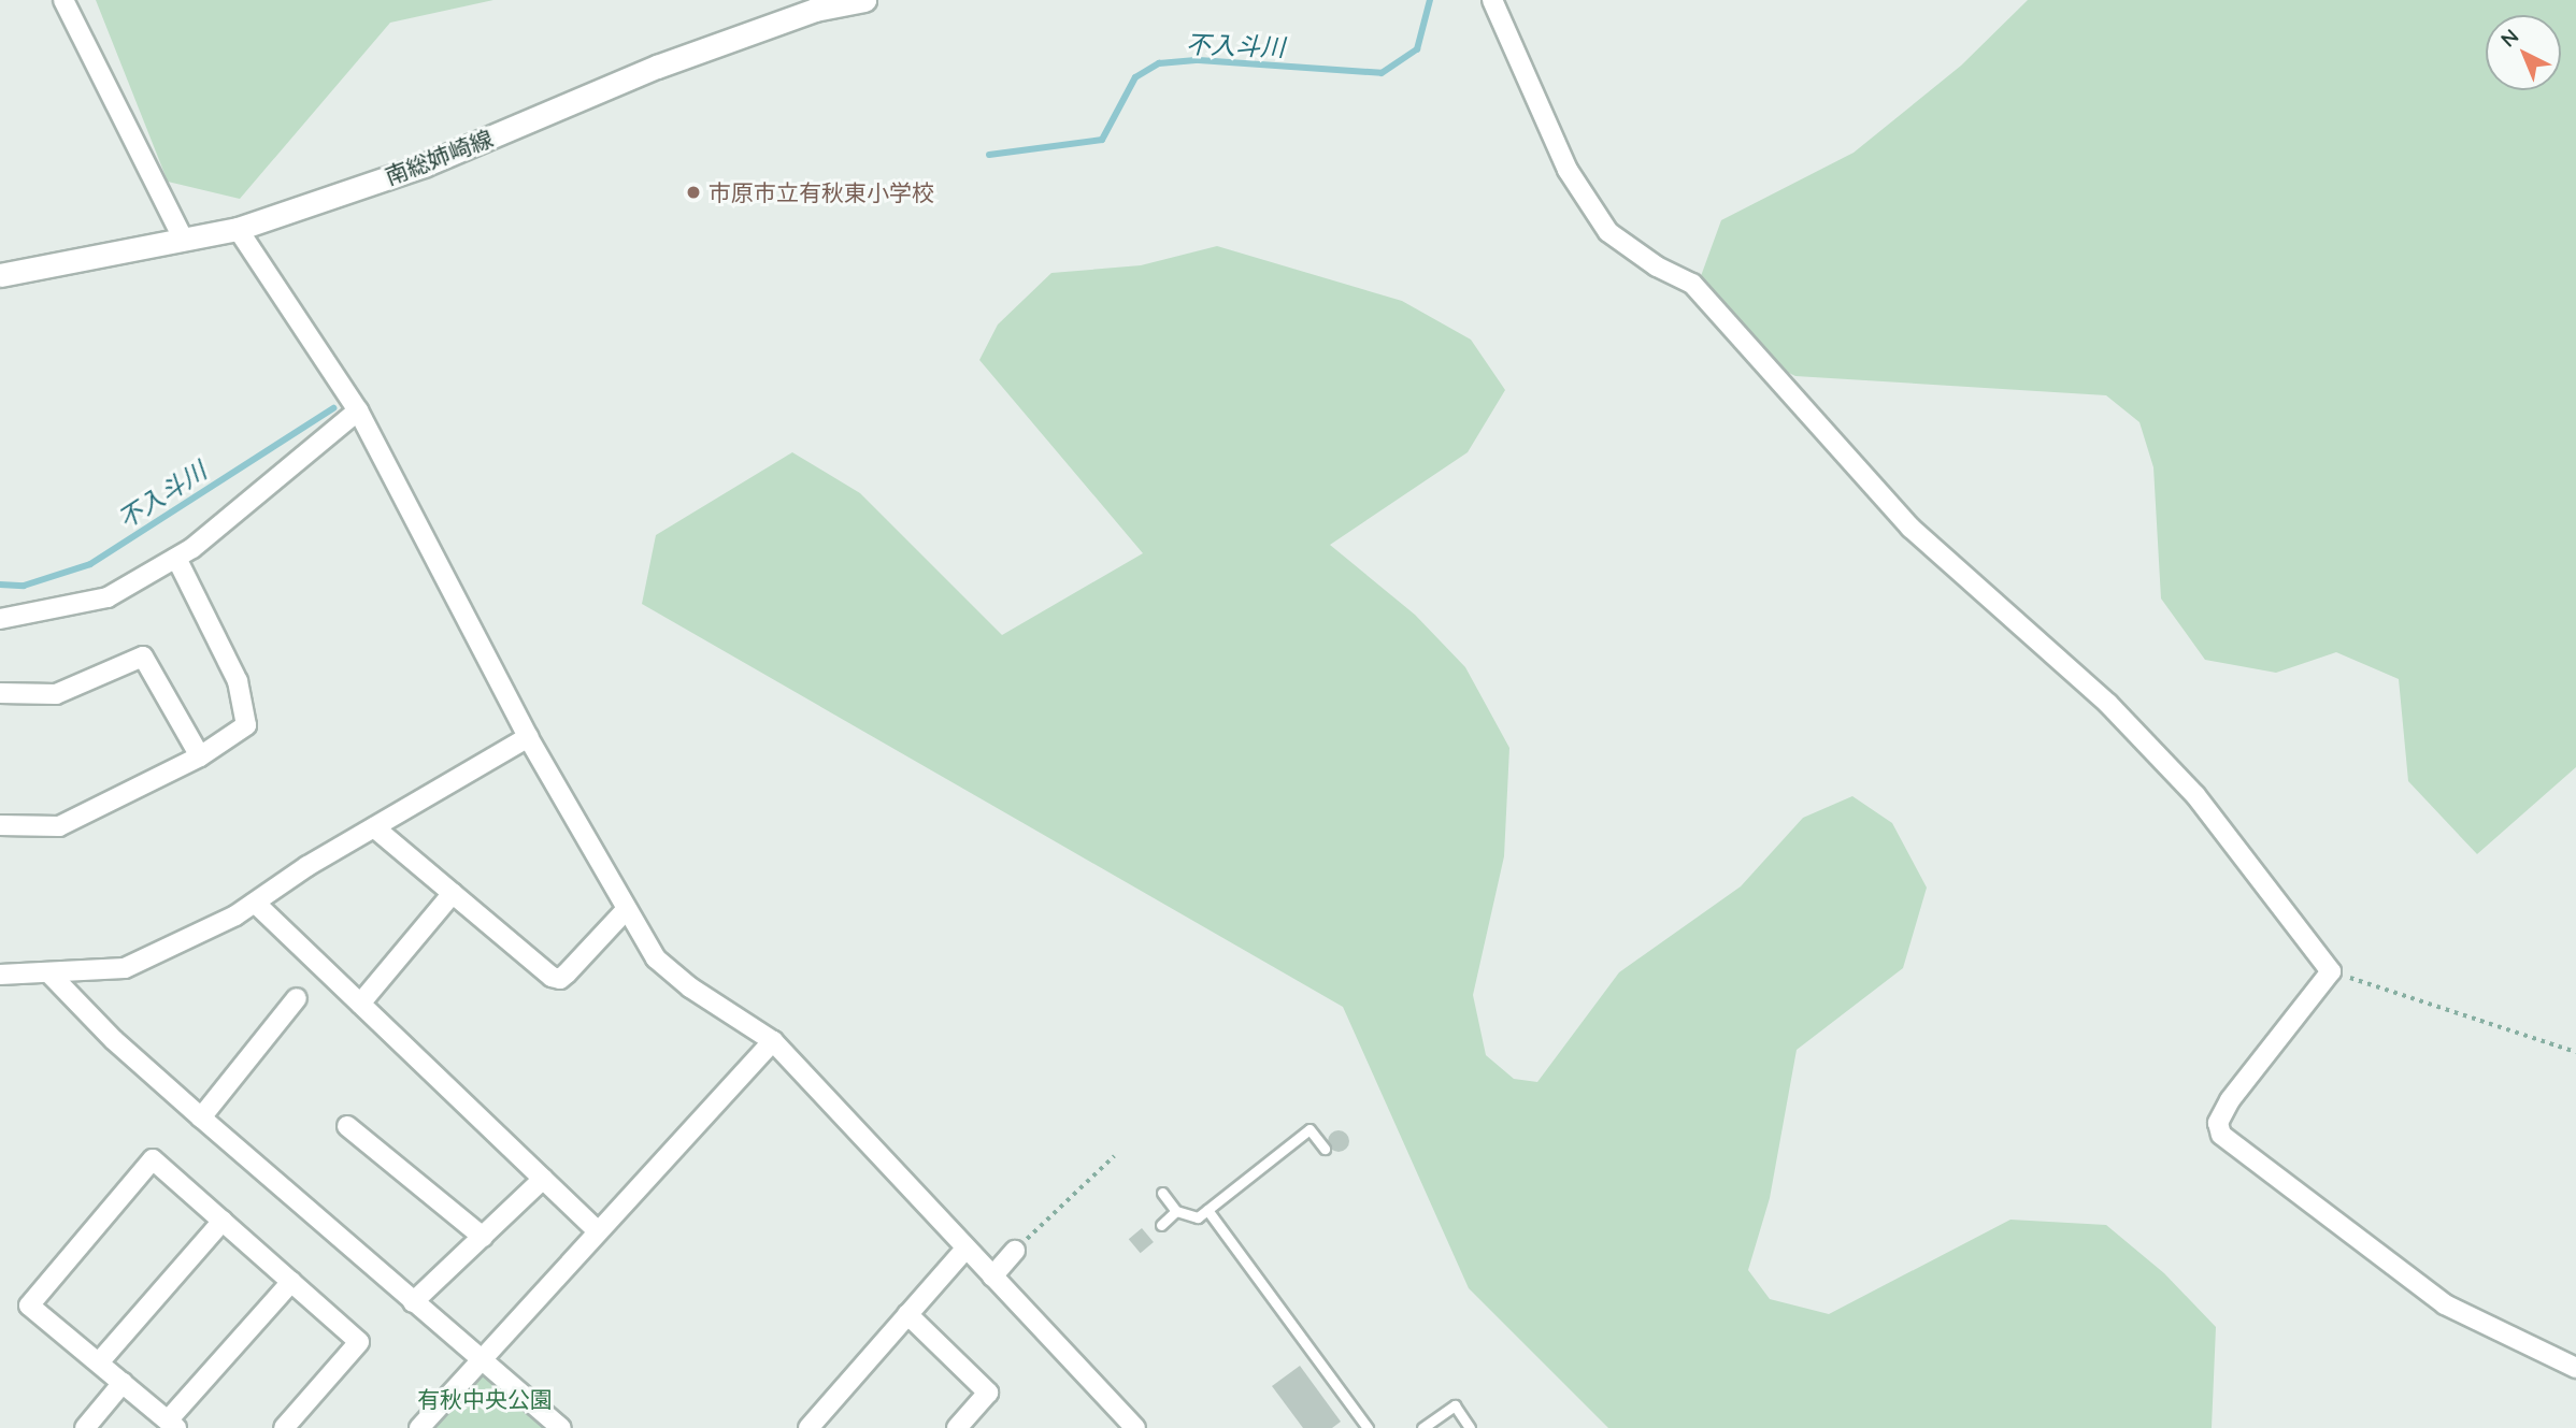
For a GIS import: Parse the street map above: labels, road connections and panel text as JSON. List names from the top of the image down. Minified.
{"streets":{"main road":["南総姉崎線"]},"water":["不入斗川"],"parks":["有秋中央公園"],"places":["市原市立有秋東小学校"],"north":"top left"}
